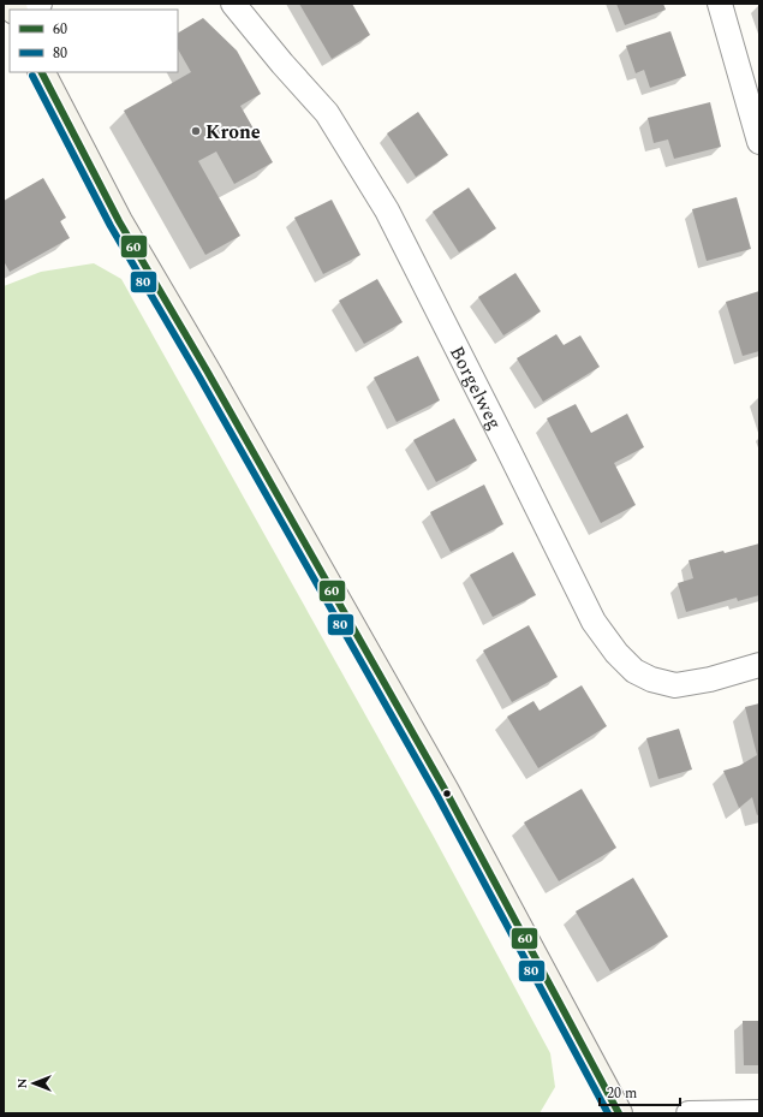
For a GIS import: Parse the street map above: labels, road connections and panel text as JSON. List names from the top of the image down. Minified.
{"streets":{"street":["Borgelweg"]},"places":["Krone"],"lines":["transit line 60","transit line 80"],"legend":["60","80"],"scale_bar":"20 m","north":"left"}
